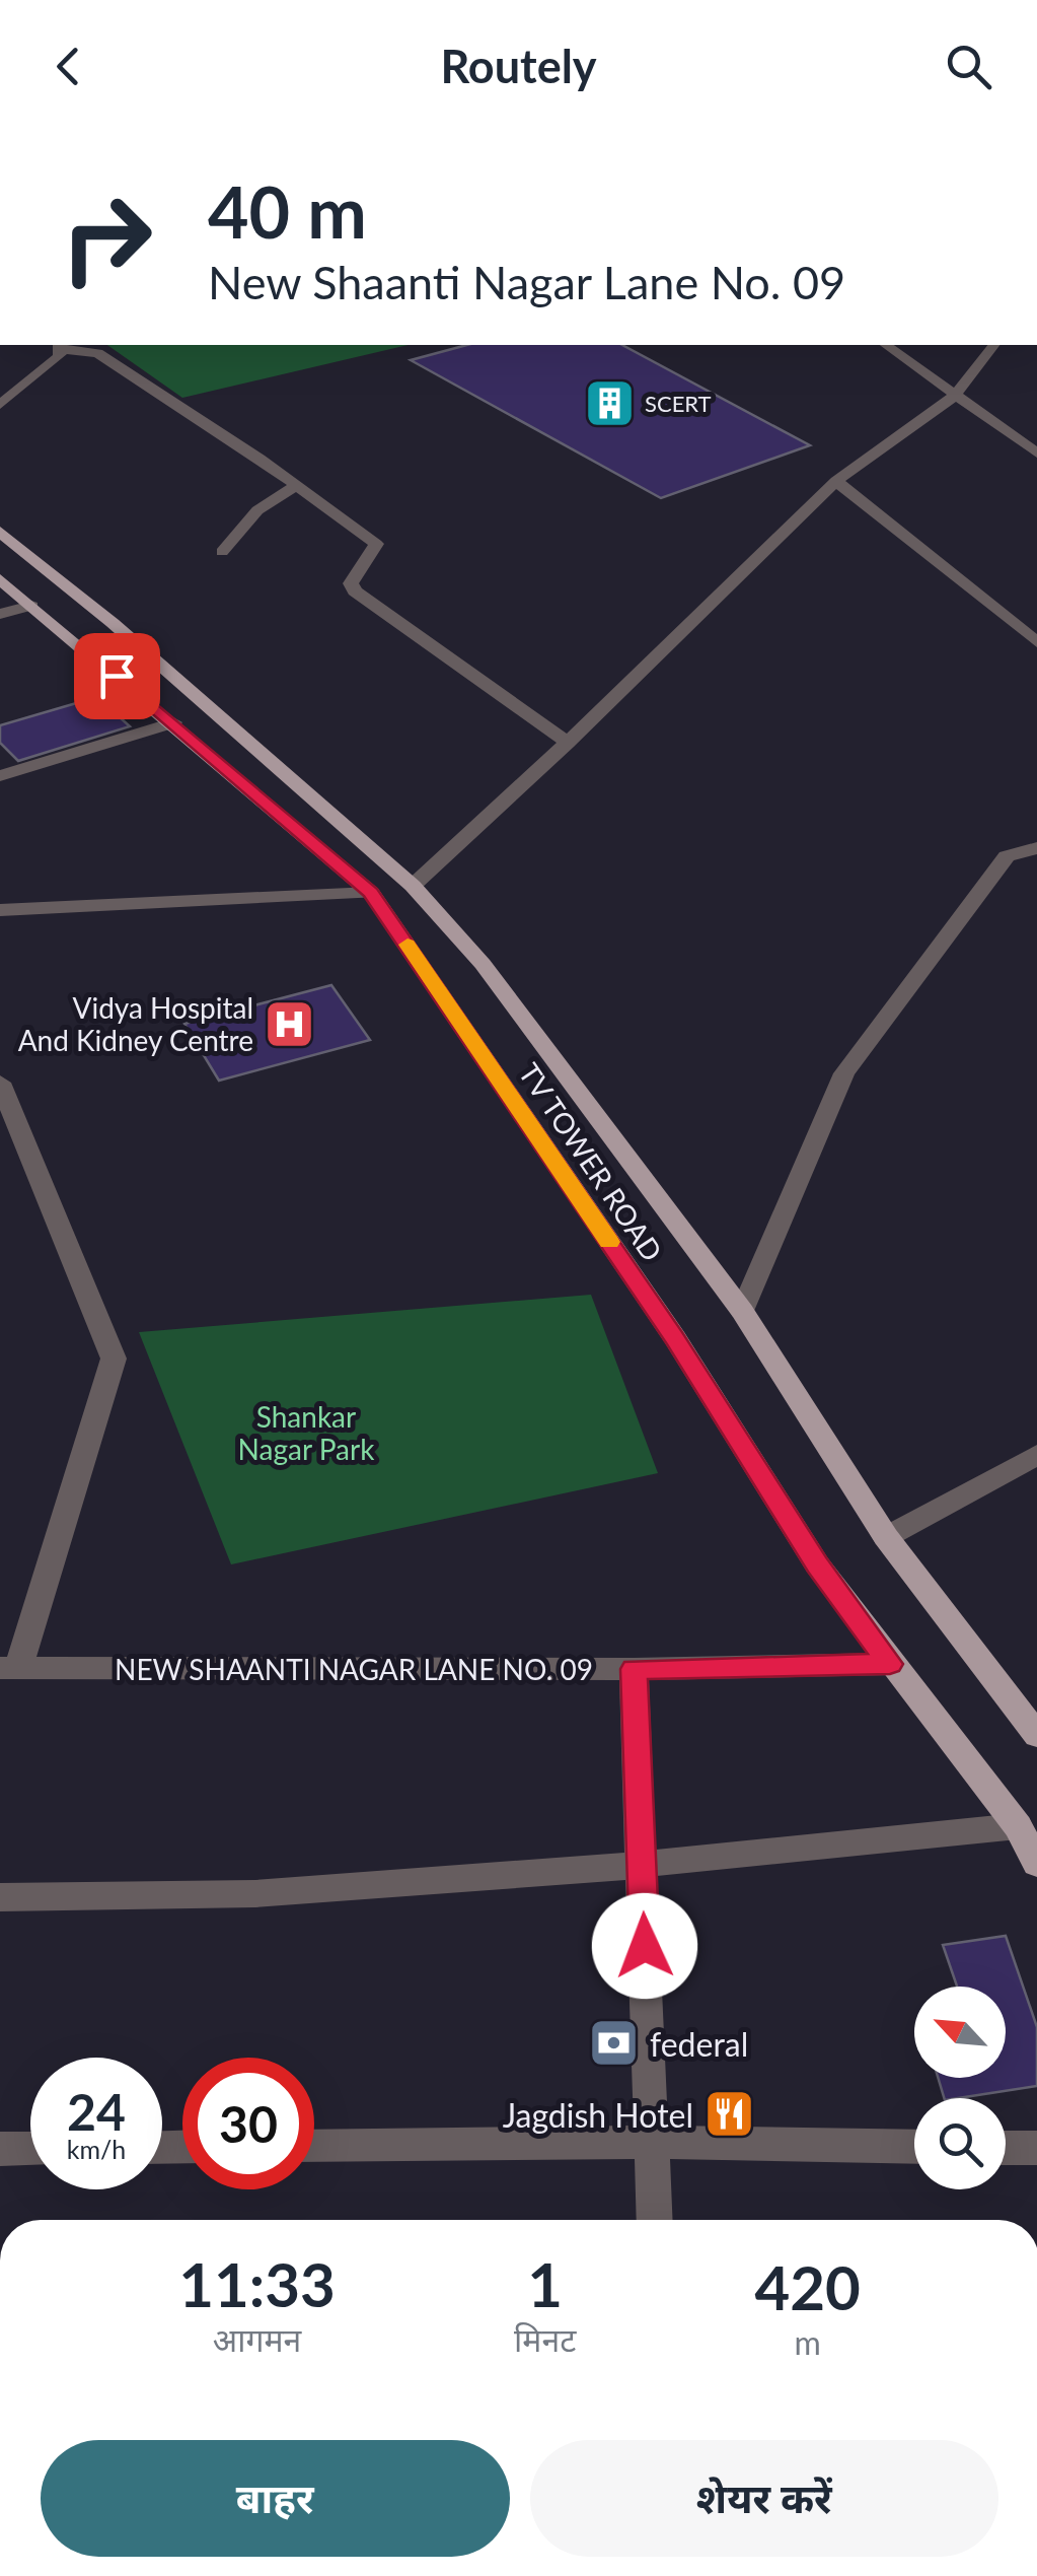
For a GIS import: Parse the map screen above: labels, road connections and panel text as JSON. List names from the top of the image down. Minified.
{"streets":{"main road":["TV TOWER ROAD"],"street":["NEW SHAANTI NAGAR LANE NO. 09"]},"crossings":[["TV TOWER ROAD","NEW SHAANTI NAGAR LANE NO. 09"]],"parks":["Shankar Nagar Park"],"places":{"building":["SCERT"],"hospital":["Vidya Hospital And Kidney Centre"],"bank":["federal"],"restaurant":["Jagdish Hotel"]},"north":"top left","page":{"header":"Routely","turn":["40 m","New Shaanti Nagar Lane No. 09"],"speed":"24 km/h","limit":"30","eta":["11:33","आगमन","1","मिनट","420","m"],"buttons":["बाहर","शेयर करें"]}}
